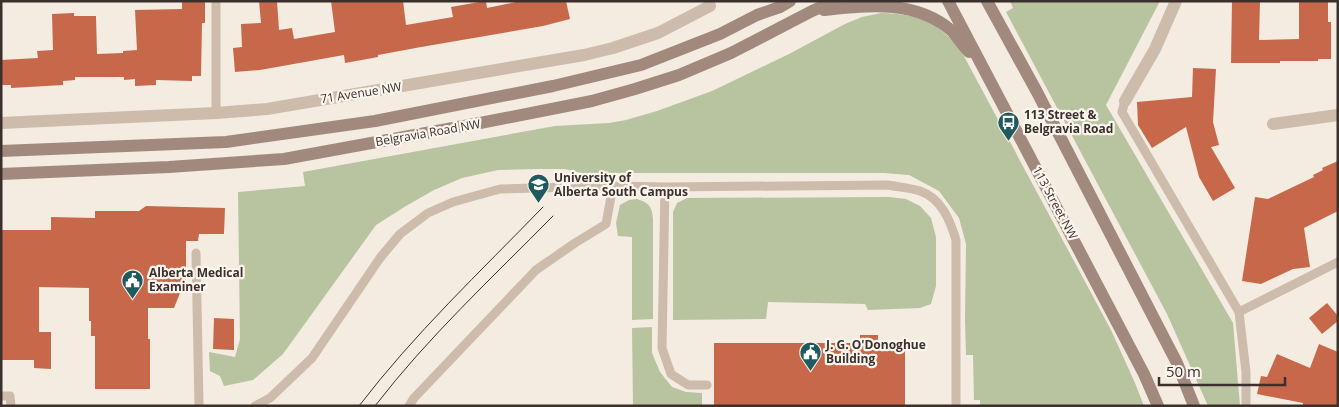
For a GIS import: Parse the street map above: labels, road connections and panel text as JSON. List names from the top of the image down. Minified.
{"streets":{"main road":["Belgravia Road NW","113 Street NW"],"street":["71 Avenue NW"]},"places":{"bus stop":["113 Street & Belgravia Road"],"school or university":["University of Alberta South Campus"],"public building":["Alberta Medical Examiner","J. G. O'Donoghue Building"]},"scale_bar":"50 m"}
